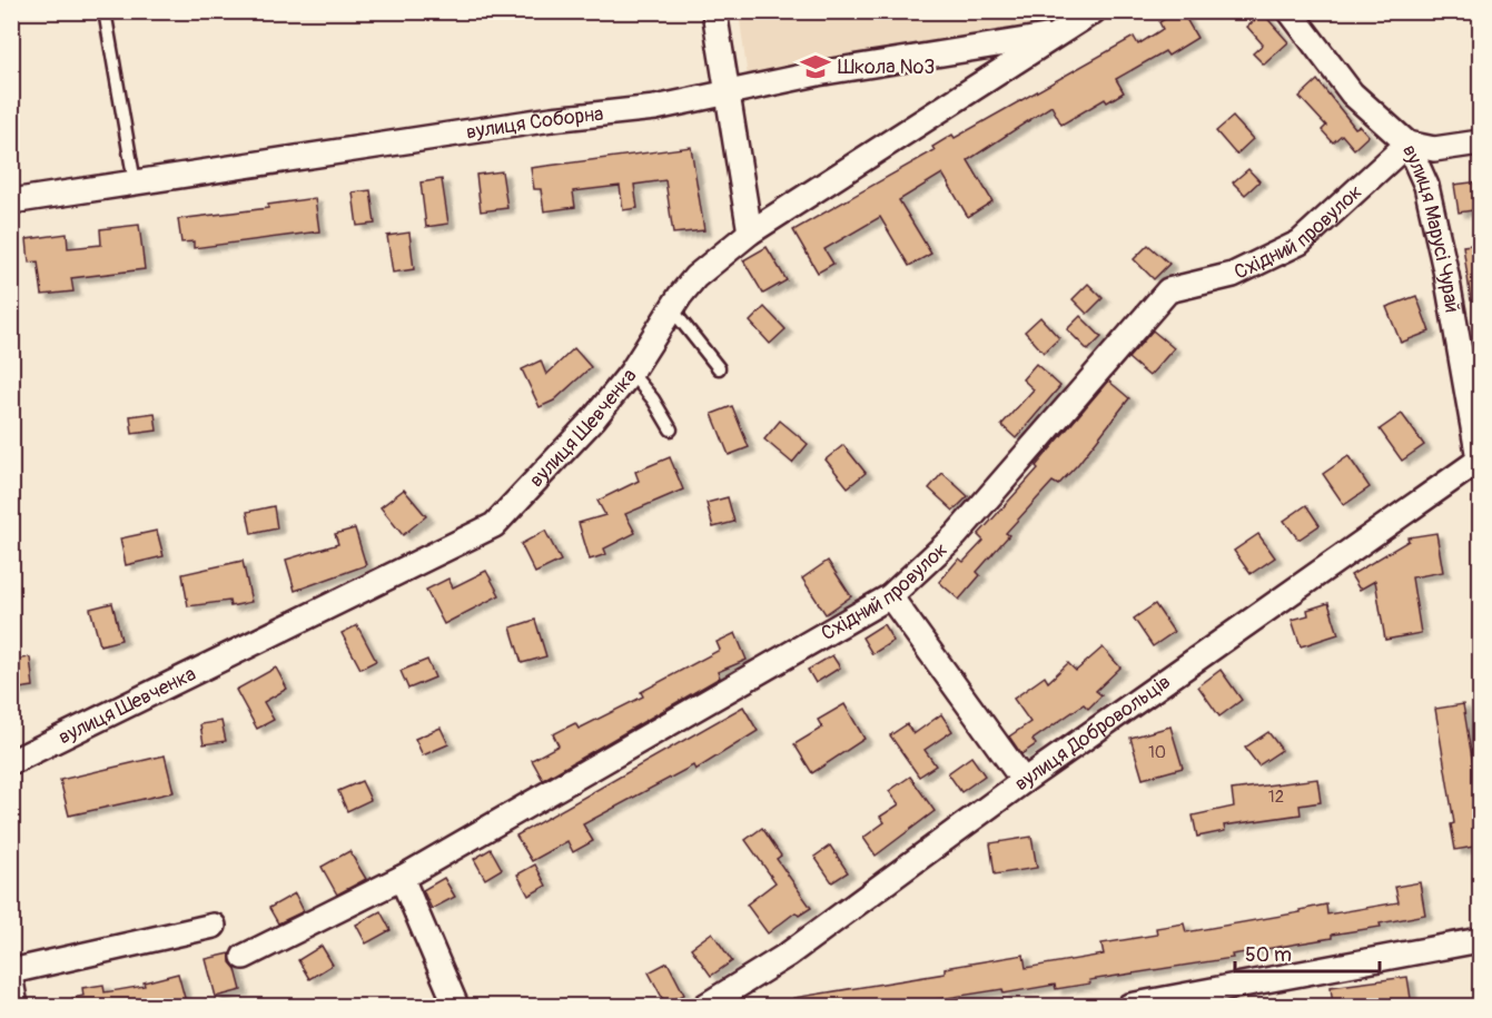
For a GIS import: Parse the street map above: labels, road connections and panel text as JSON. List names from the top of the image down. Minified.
{"streets":{"street":["вулиця Соборна","Східний провулок","вулиця Марусі Чурай","вулиця Шевченка","вулиця Добровольців"]},"crossings":[["вулиця Соборна","вулиця Шевченка"],["Східний провулок","вулиця Марусі Чурай"],["вулиця Марусі Чурай","вулиця Добровольців"]],"places":{"school or university":["Школа №3"]},"house_numbers":["10","12"],"scale_bar":"50 m"}
